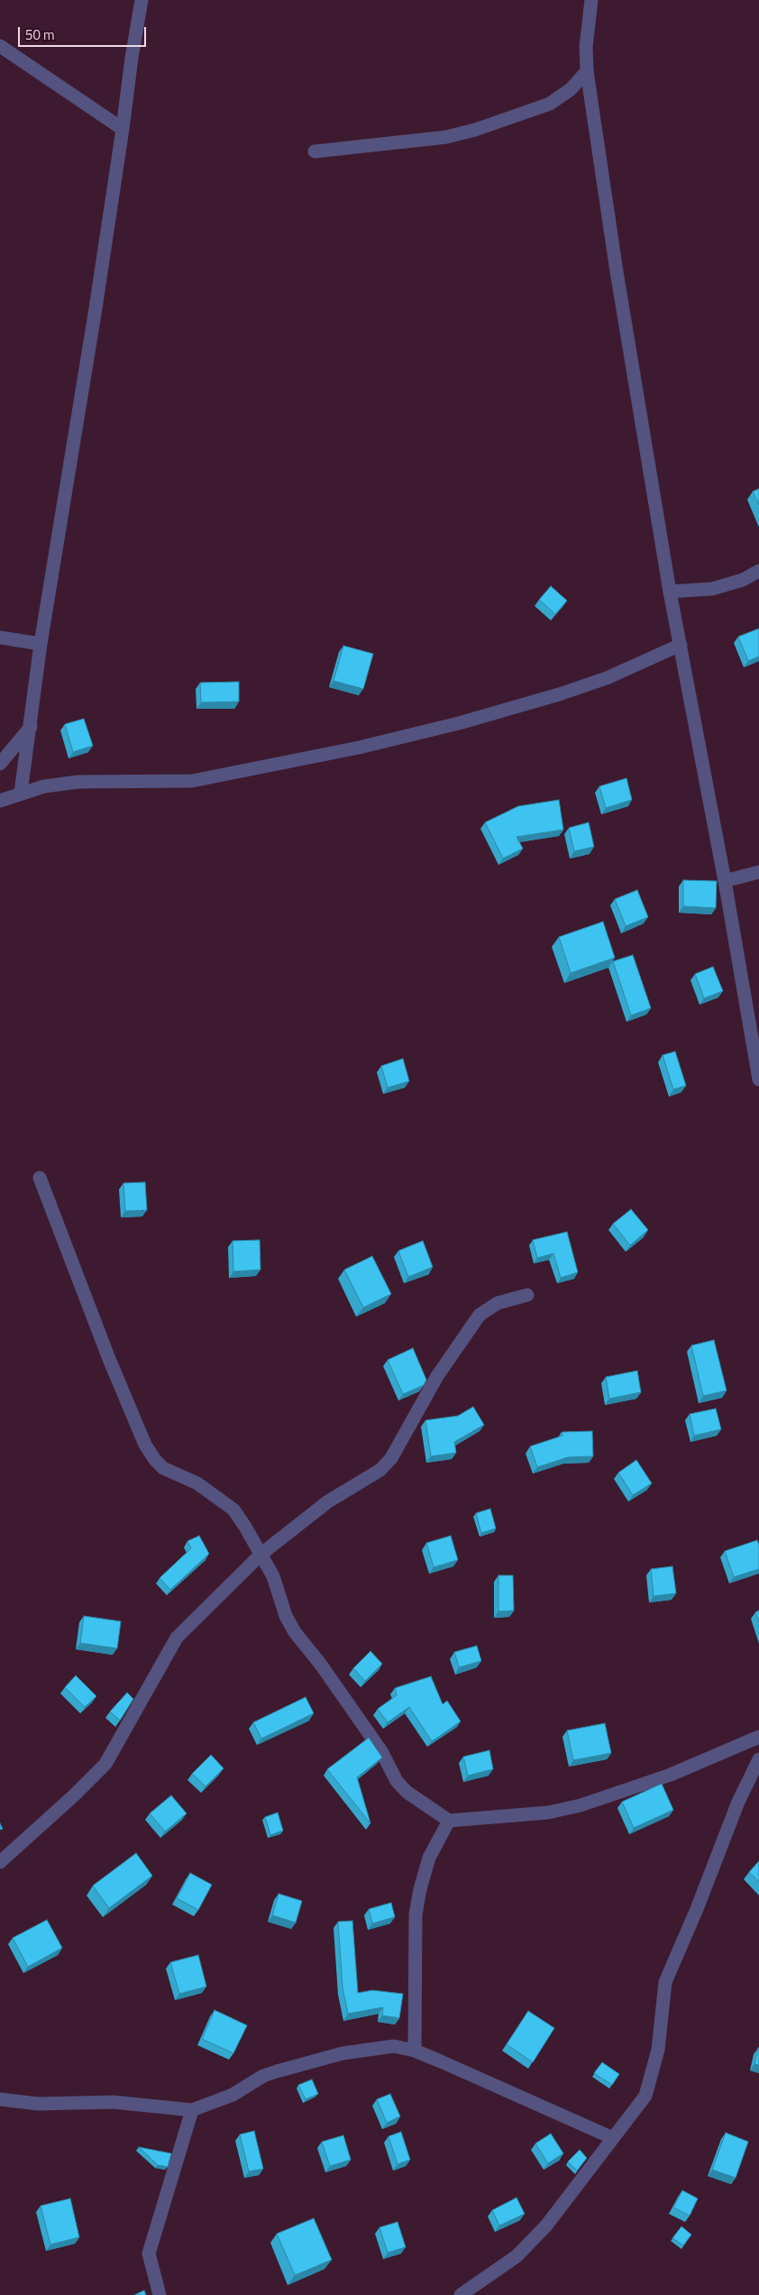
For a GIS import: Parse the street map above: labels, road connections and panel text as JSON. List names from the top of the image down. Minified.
{"scale_bar":"50 m"}
